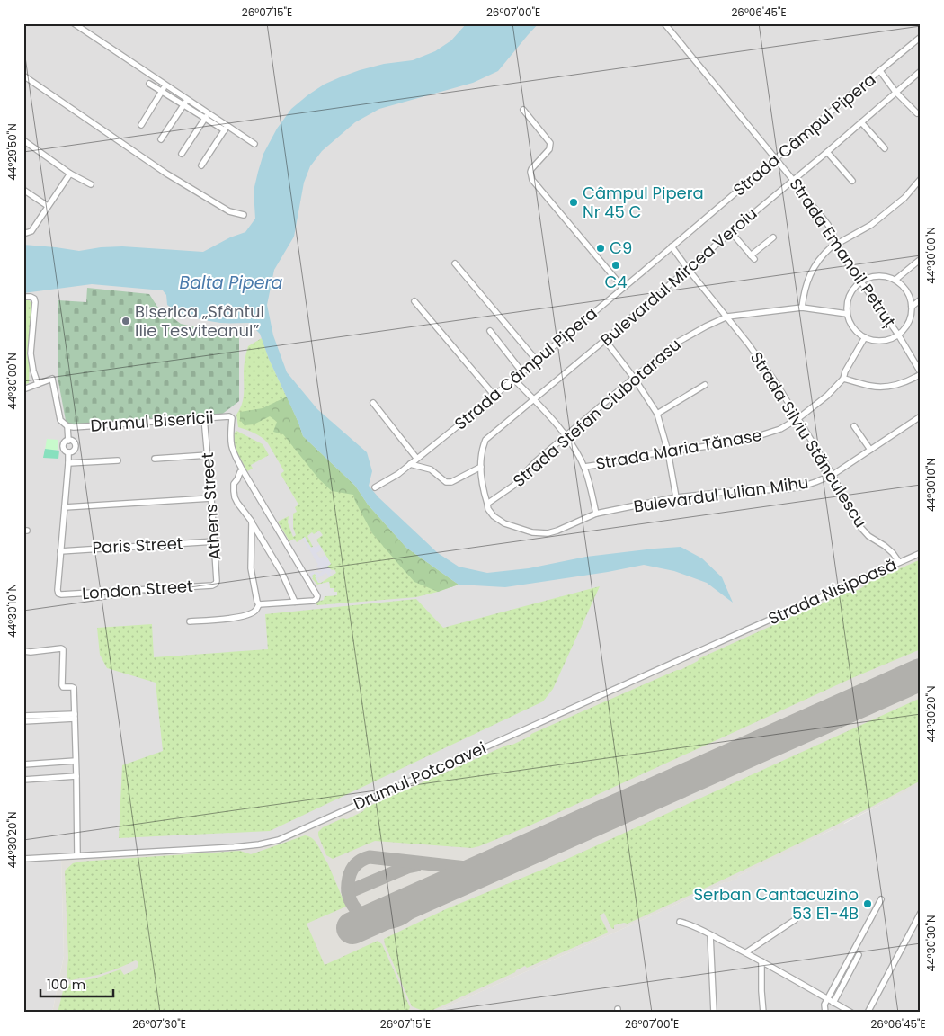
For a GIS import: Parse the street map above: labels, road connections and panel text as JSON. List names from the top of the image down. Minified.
{"streets":{"street":["Strada Câmpul Pipera","Strada Emanoil Petruț","Bulevardul Mircea Veroiu","Strada Stefan Ciubotarasu","Drumul Bisericii","Strada Silviu Stănculescu","Strada Maria Tănase","Bulevardul Iulian Mihu","Athens Street","Paris Street","London Street","Strada Nisipoasă","Drumul Potcoavei"]},"crossings":[["Strada Câmpul Pipera","Strada Emanoil Petruț"],["Strada Câmpul Pipera","Strada Silviu Stănculescu"],["Strada Emanoil Petruț","Bulevardul Mircea Veroiu"],["Bulevardul Mircea Veroiu","Strada Stefan Ciubotarasu"],["Bulevardul Mircea Veroiu","Strada Silviu Stănculescu"],["Bulevardul Mircea Veroiu","Bulevardul Iulian Mihu"],["Strada Stefan Ciubotarasu","Strada Silviu Stănculescu"],["Strada Stefan Ciubotarasu","Bulevardul Iulian Mihu"],["Drumul Bisericii","Athens Street"],["Strada Silviu Stănculescu","Strada Maria Tănase"],["Strada Silviu Stănculescu","Bulevardul Iulian Mihu"],["Strada Silviu Stănculescu","Strada Nisipoasă"],["Athens Street","Paris Street"],["Athens Street","London Street"],["Paris Street","London Street"],["Strada Nisipoasă","Drumul Potcoavei"]],"water":["Balta Pipera"],"places":["Câmpul Pipera Nr 45 C","C9","C4","Biserica „Sfântul Ilie Tesviteanul”","Serban Cantacuzino 53 E1-4B"],"scale_bar":"100 m","coordinates":["26°07'15\"E","26°07'00\"E","26°06'45\"E","44°29'50\"N","44°30'00\"N","44°30'10\"N","44°30'20\"N","44°30'30\"N","26°07'30\"E"]}
